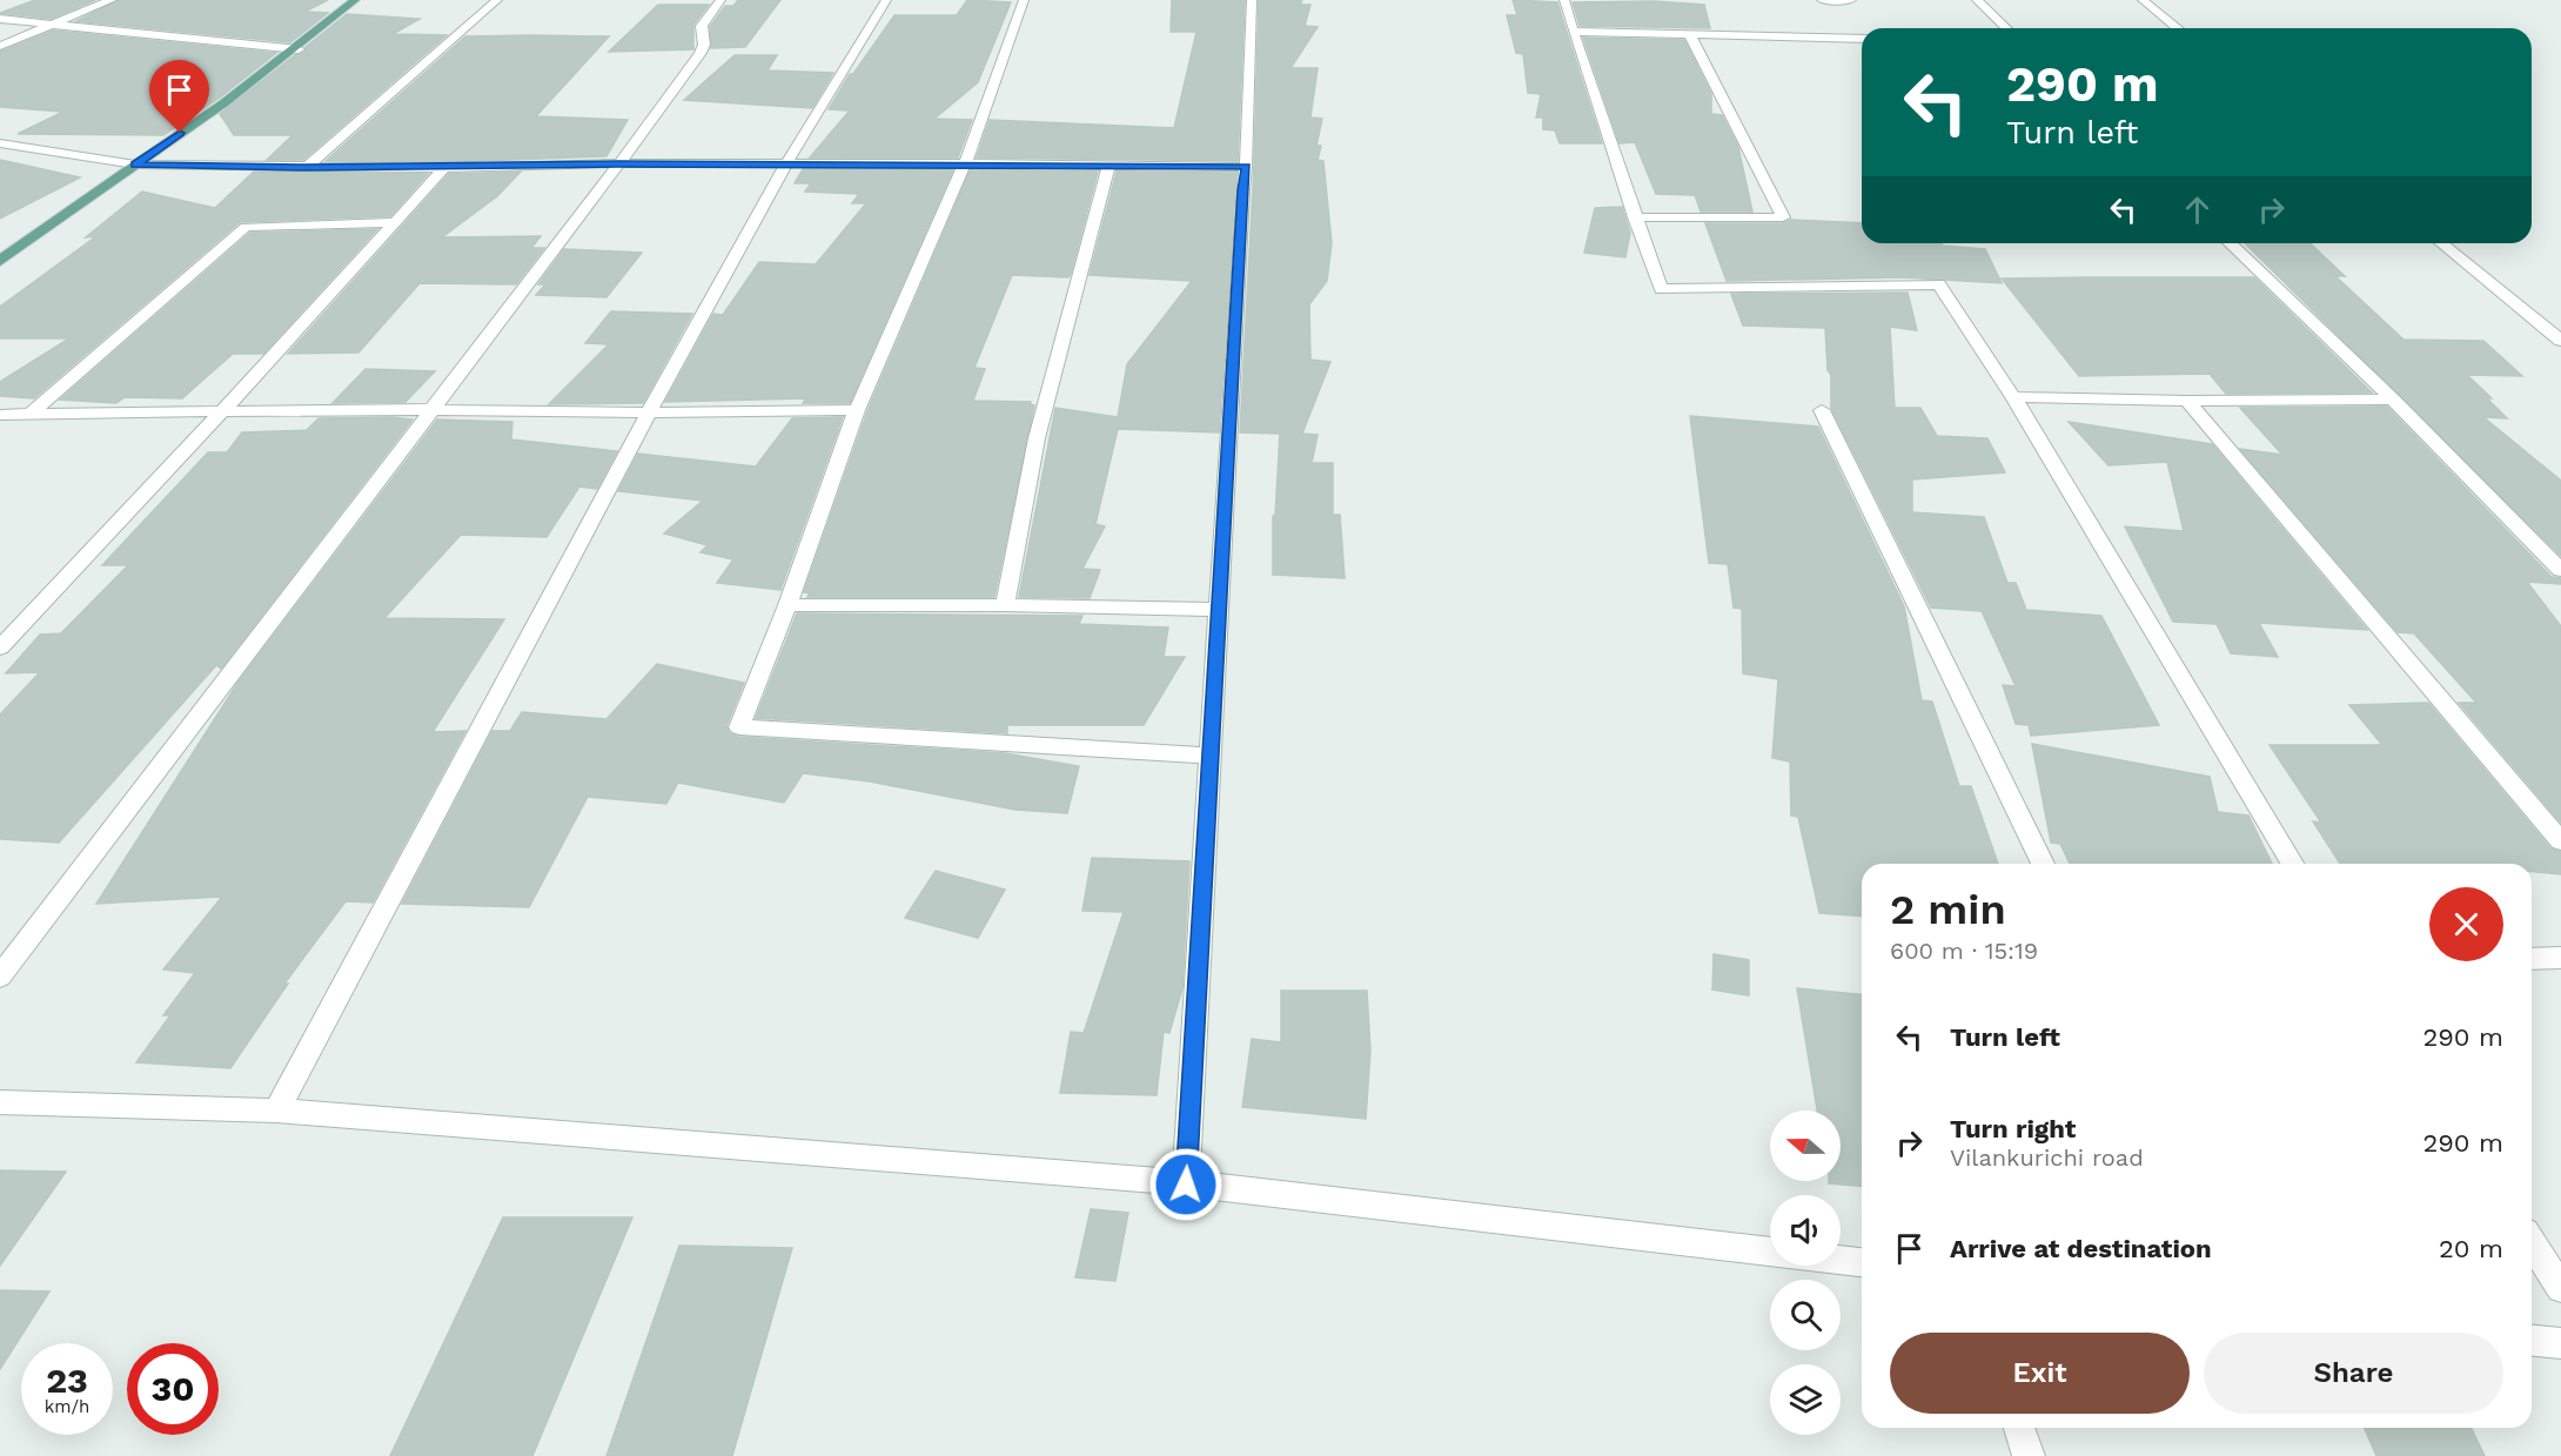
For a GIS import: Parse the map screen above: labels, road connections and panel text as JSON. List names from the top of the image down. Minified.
{"north":"left","page":{"turn":["290 m","Turn left"],"heading":["2 min","600 m · 15:19"],"list":[{"name":"Turn left","value":"290 m"},{"name":"Turn right","note":"Vilankurichi road","value":"290 m"},{"name":"Arrive at destination","value":"20 m"}],"buttons":["Exit","Share"],"speed":"23 km/h","limit":"30"}}
